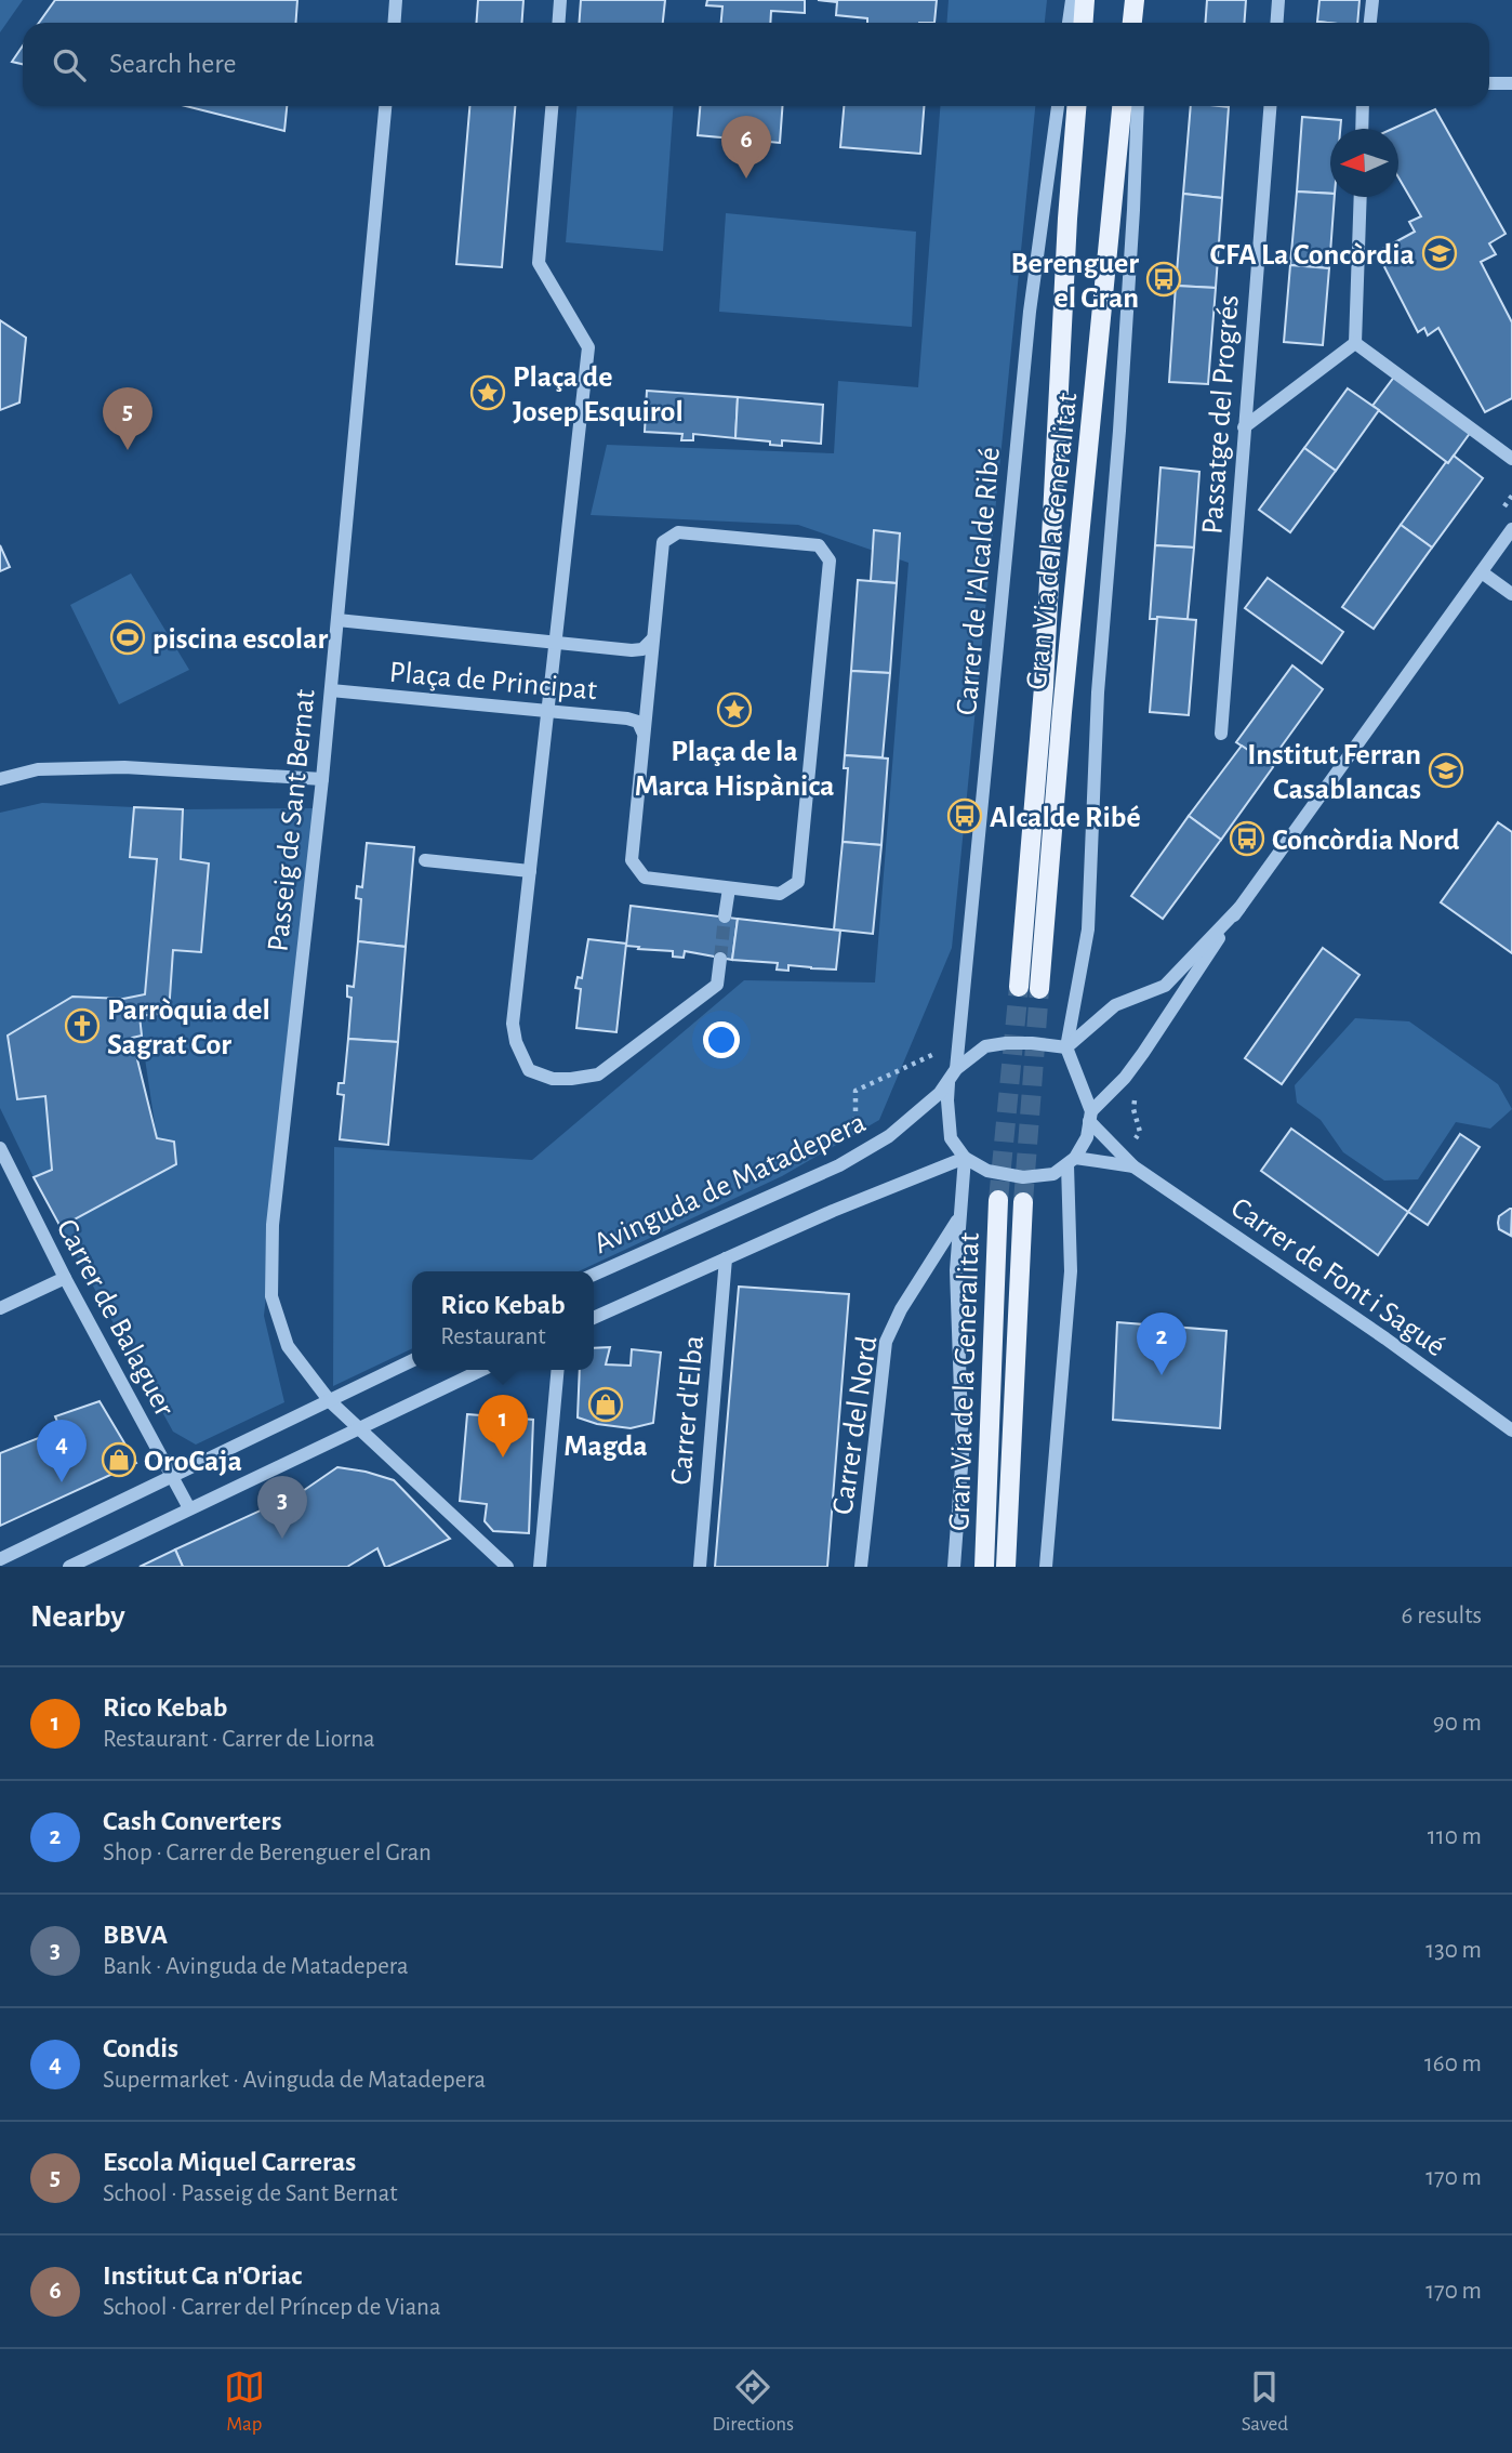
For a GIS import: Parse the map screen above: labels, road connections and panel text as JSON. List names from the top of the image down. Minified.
{"streets":{"main road":["Gran Via de la Generalitat"],"street":["Passatge del Progrés","Carrer de l'Alcalde Ribé","Plaça de Principat","Passeig de Sant Bernat","Avinguda de Matadepera","Carrer de Font i Sagué","Carrer de Balaguer","Carrer d'Elba","Carrer del Nord"]},"crossings":[["Carrer de l'Alcalde Ribé","Avinguda de Matadepera"],["Carrer de l'Alcalde Ribé","Carrer de Font i Sagué"],["Plaça de Principat","Passeig de Sant Bernat"],["Avinguda de Matadepera","Carrer de Font i Sagué"]],"places":{"school or university":["CFA La Concòrdia","Institut Ferran Casablancas"],"bus stop":["Berenguer el Gran","Alcalde Ribé","Concòrdia Nord"],"place":["Plaça de Josep Esquirol","Plaça de la Marca Hispànica"],"sports":["piscina escolar"],"church":["Parròquia del Sagrat Cor"],"shop":["Magda","OroCaja"]},"north":"left","page":{"search":"Search here","pins":["6","5","2","1","4","3"],"popup":["Rico Kebab","Restaurant"],"heading":["Nearby","6 results"],"list":[{"mark":"1","name":"Rico Kebab","note":"Restaurant · Carrer de Liorna","value":"90 m"},{"mark":"2","name":"Cash Converters","note":"Shop · Carrer de Berenguer el Gran","value":"110 m"},{"mark":"3","name":"BBVA","note":"Bank · Avinguda de Matadepera","value":"130 m"},{"mark":"4","name":"Condis","note":"Supermarket · Avinguda de Matadepera","value":"160 m"},{"mark":"5","name":"Escola Miquel Carreras","note":"School · Passeig de Sant Bernat","value":"170 m"},{"mark":"6","name":"Institut Ca n'Oriac","note":"School · Carrer del Príncep de Viana","value":"170 m"}],"nav":["Map","Directions","Saved"]}}
